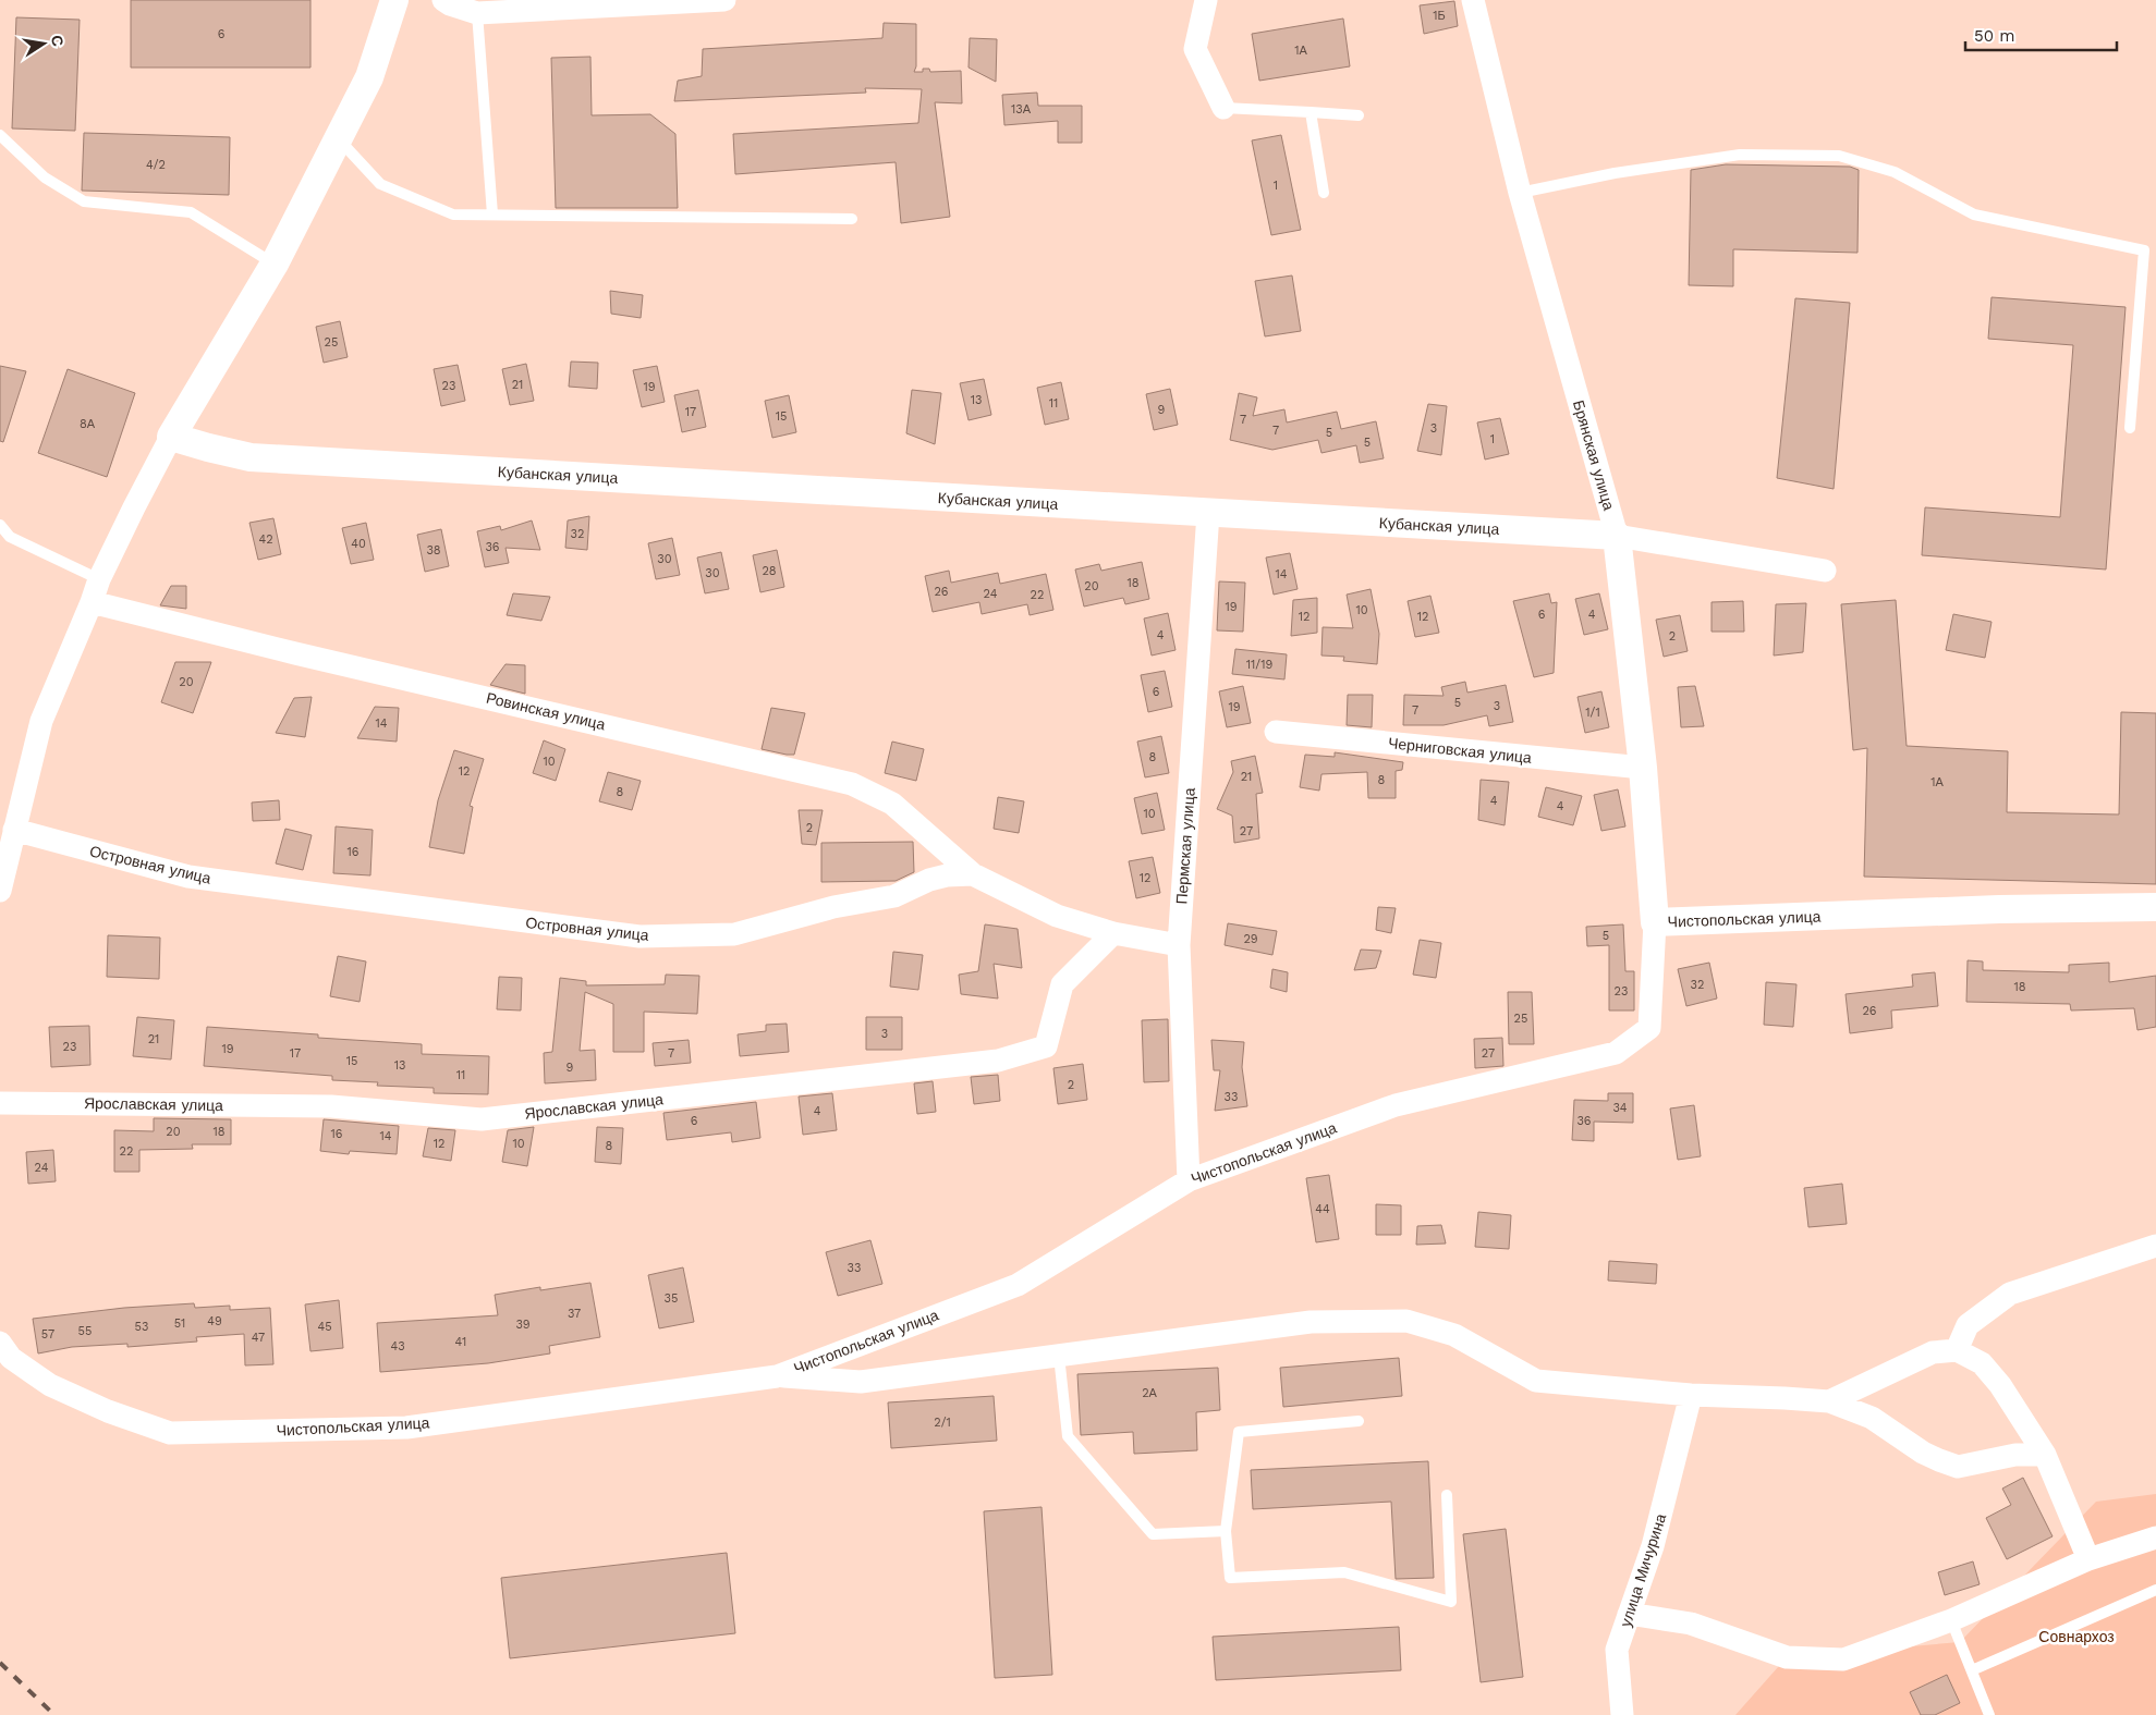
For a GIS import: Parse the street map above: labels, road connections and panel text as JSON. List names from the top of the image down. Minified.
{"streets":{"street":["Брянская улица","Кубанская улица","Ровинская улица","Черниговская улица","Пермская улица","Островная улица","Чистопольская улица","Ярославская улица","улица Мичурина"]},"crossings":[["Брянская улица","Кубанская улица"],["Брянская улица","Черниговская улица"],["Брянская улица","Чистопольская улица"],["Кубанская улица","Пермская улица"],["Ровинская улица","Островная улица"],["Пермская улица","Островная улица"],["Пермская улица","Чистопольская улица"],["Островная улица","Ярославская улица"]],"parks":["Совнархоз"],"house_numbers":["1Б","6","1А","13А","4/2","1","25","21","23","19","13","11","9","17","15","7","8А","3","7","5","1","5","32","42","40","36","38","30","28","30","14","18","20","26","24","22","19","10","6","4","12","12","4","2","11/19","20","6","5","3","19","7","1/1","14","8","10","12","21","8","1А","8","4","4","10","2","27","16","12","5","29","32","18","23","26","25","3","21","23","19","17","7","27","15","13","9","11","2","33","34","4","6","36","20","18","16","14","12","10","8","22","24","44","33","35","37","49","51","39","53","45","55","57","47","41","43","2А","2/1"],"scale_bar":"50 m","north":"right"}
